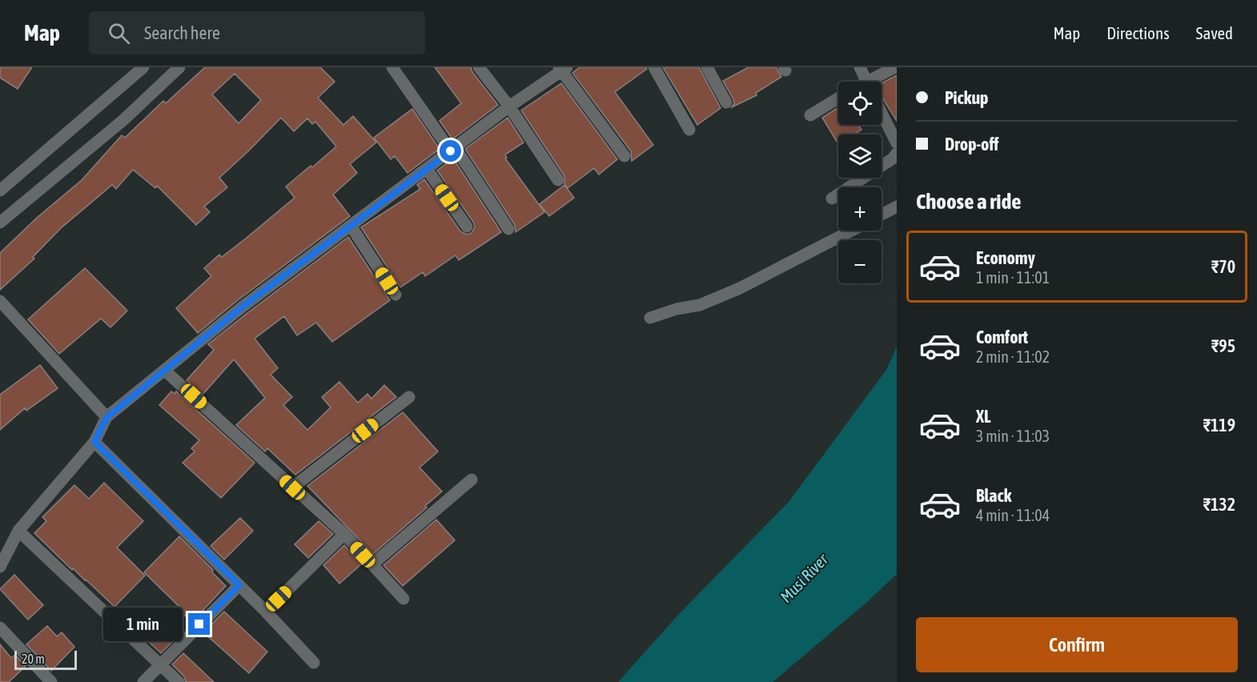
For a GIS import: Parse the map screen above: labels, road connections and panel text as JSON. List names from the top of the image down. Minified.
{"water":["Musi River"],"scale_bar":"20 m","page":{"header":"Map","search":"Search here","nav":["Map","Directions","Saved"],"banner":["Pickup","Drop-off"],"map_buttons":["+","−"],"heading":"Choose a ride","list":[{"name":"Economy","note":"1 min · 11:01","value":"₹70"},{"name":"Comfort","note":"2 min · 11:02","value":"₹95"},{"name":"XL","note":"3 min · 11:03","value":"₹119"},{"name":"Black","note":"4 min · 11:04","value":"₹132"}],"bubble":"1 min","buttons":"Confirm","scale":"20 m"}}
